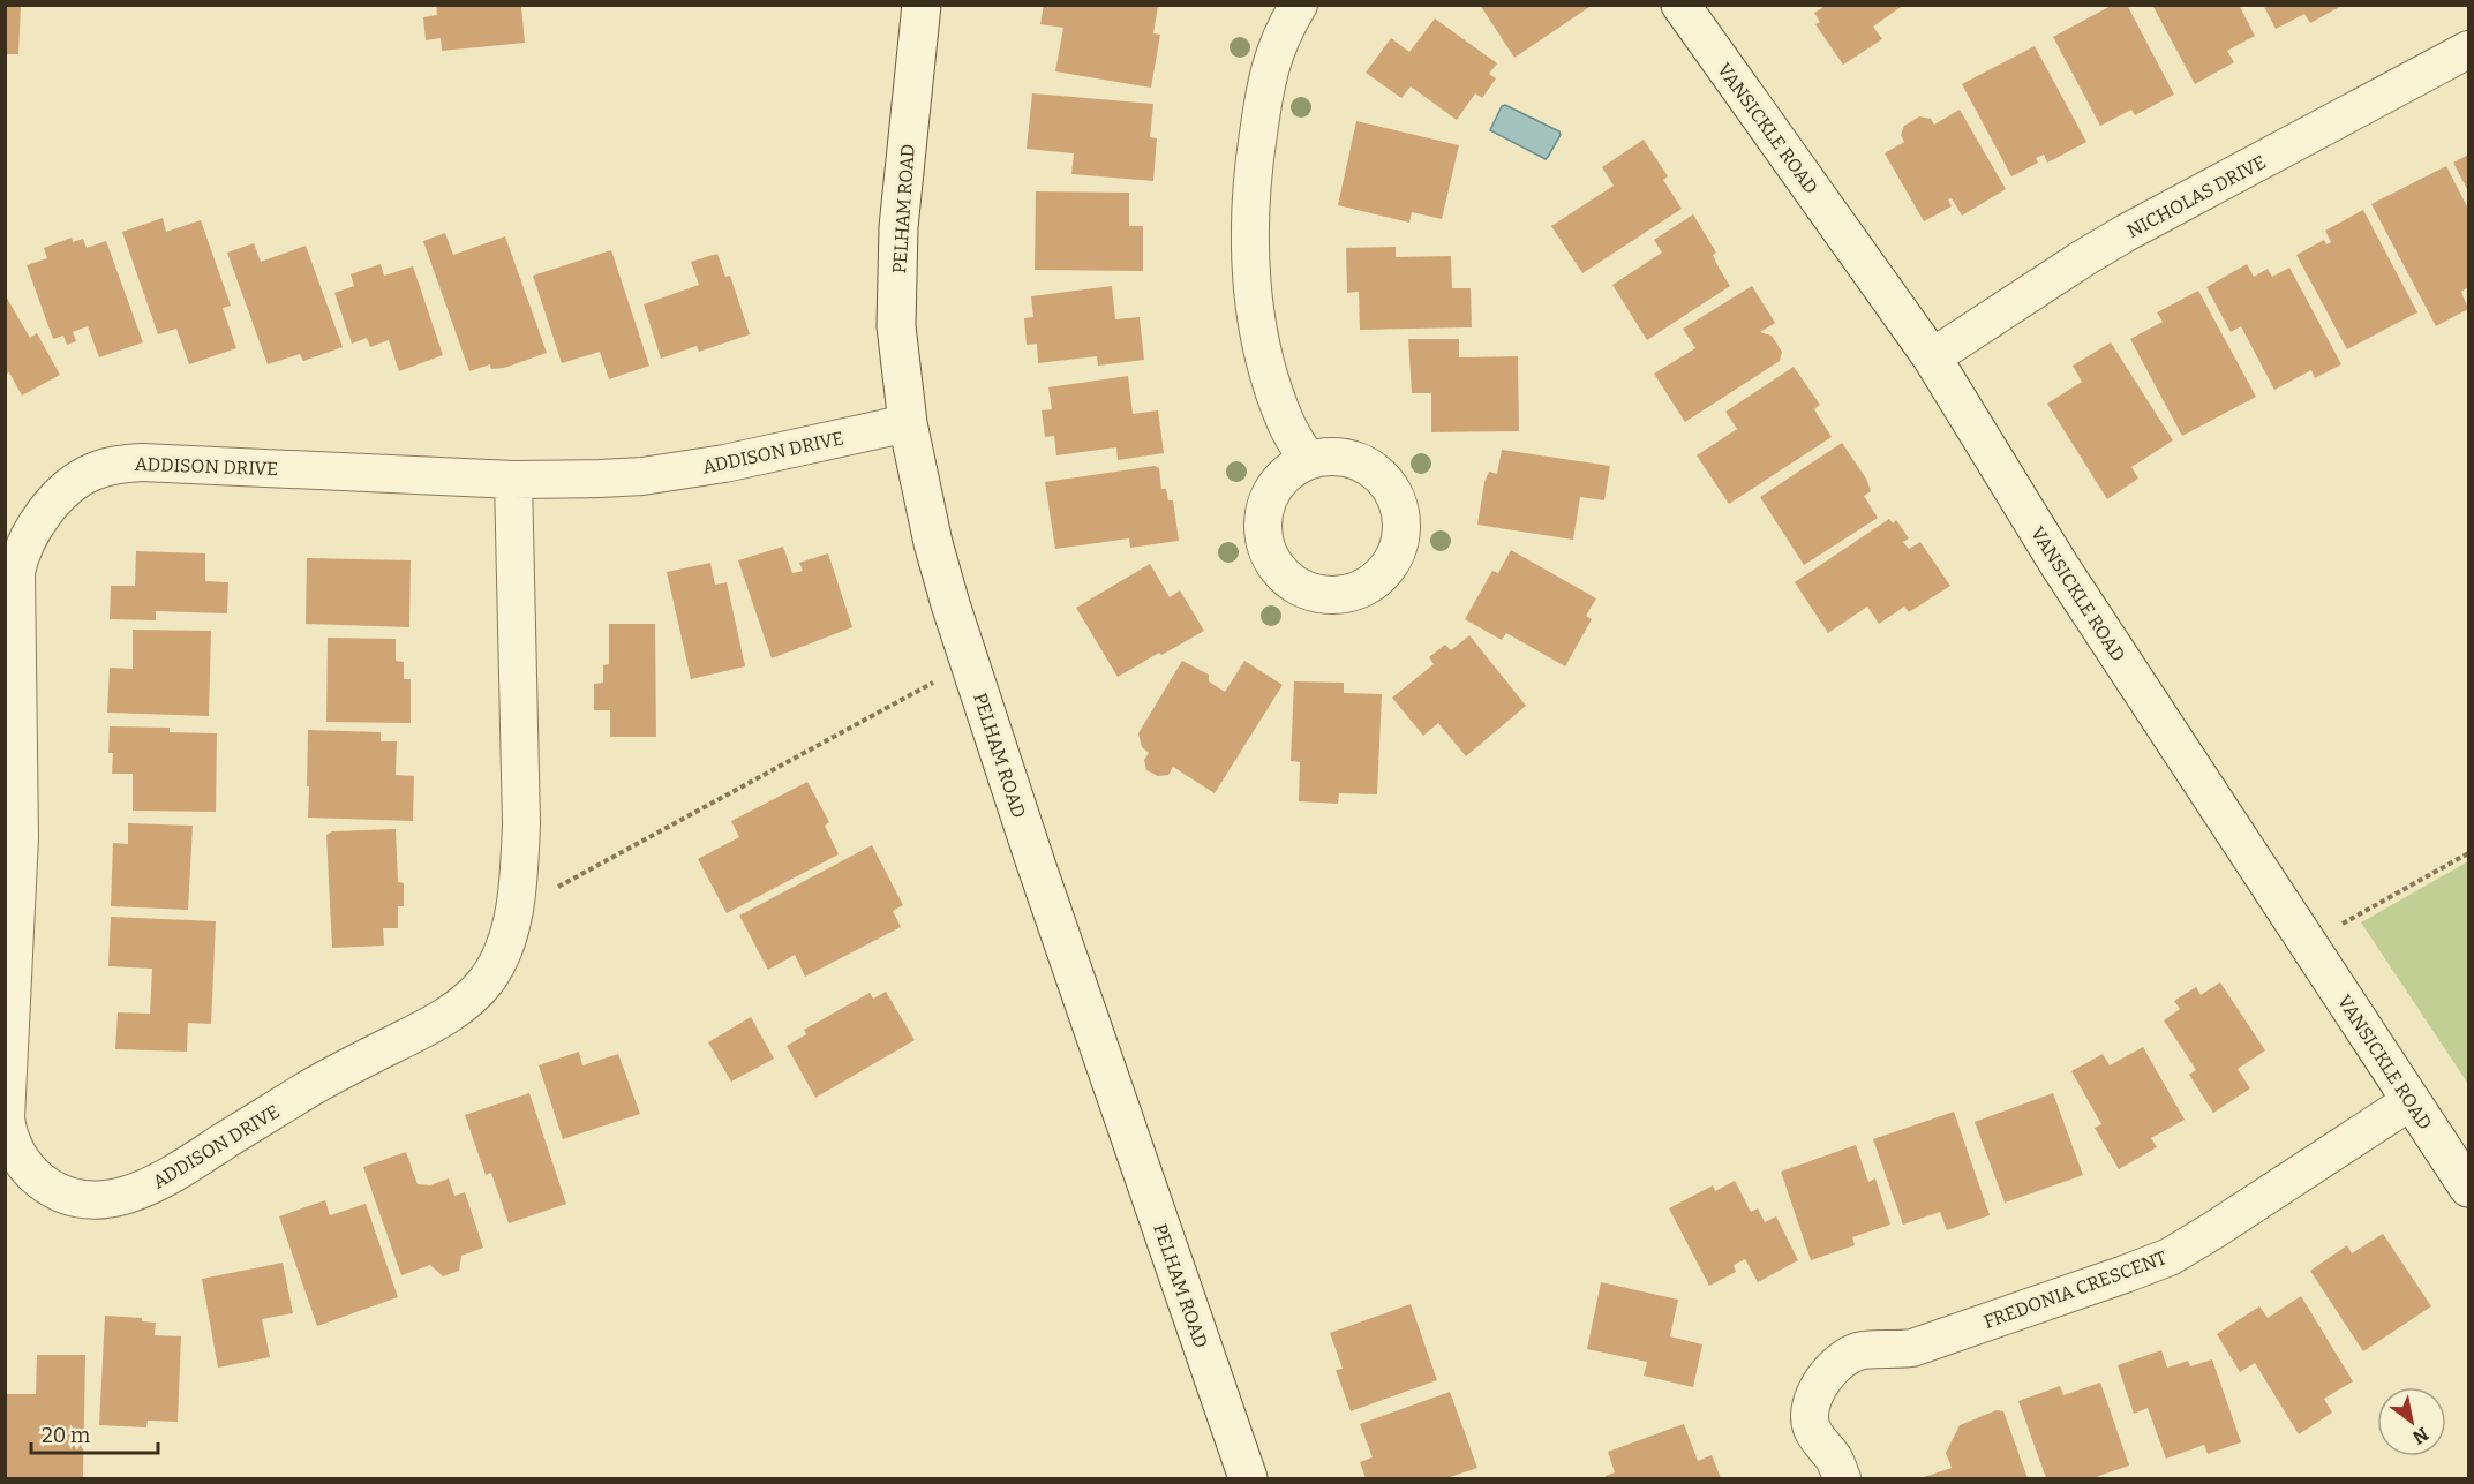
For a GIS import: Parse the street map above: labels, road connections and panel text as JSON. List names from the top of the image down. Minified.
{"streets":{"main road":["VANSICKLE ROAD","PELHAM ROAD"],"street":["NICHOLAS DRIVE","ADDISON DRIVE","FREDONIA CRESCENT"]},"crossings":[["VANSICKLE ROAD","NICHOLAS DRIVE"],["VANSICKLE ROAD","FREDONIA CRESCENT"],["PELHAM ROAD","ADDISON DRIVE"]],"scale_bar":"20 m","north":"bottom right"}
